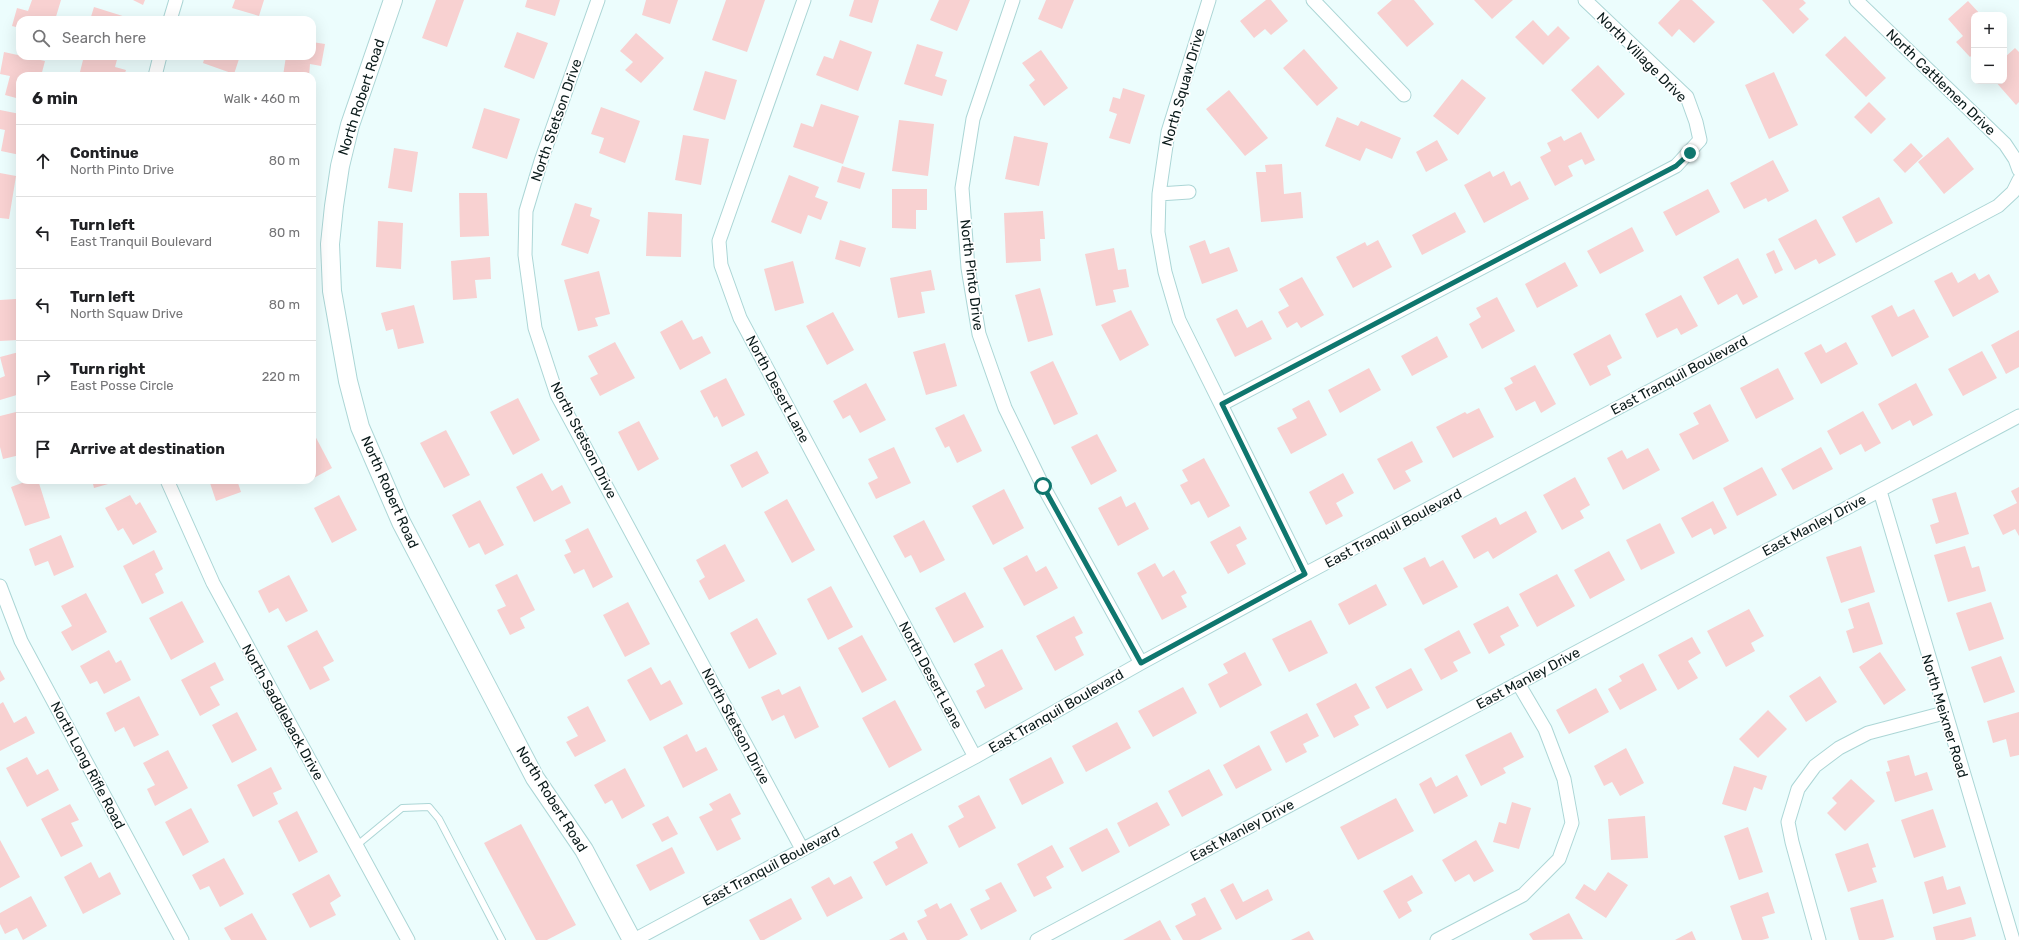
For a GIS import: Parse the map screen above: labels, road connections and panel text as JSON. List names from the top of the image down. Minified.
{"streets":{"main road":["North Robert Road"],"street":["North Village Drive","North Cattlemen Drive","North Squaw Drive","North Stetson Drive","North Pinto Drive","East Tranquil Boulevard","North Desert Lane","East Manley Drive","North Saddleback Drive","North Meixner Road","North Long Rifle Road"]},"crossings":[["North Village Drive","North Squaw Drive"],["North Squaw Drive","East Tranquil Boulevard"],["North Robert Road","East Tranquil Boulevard"],["North Stetson Drive","East Tranquil Boulevard"],["North Pinto Drive","East Tranquil Boulevard"],["East Tranquil Boulevard","North Desert Lane"],["East Manley Drive","North Meixner Road"]],"page":{"map_buttons":["+","−"],"search":"Search here","heading":["6 min","Walk · 460 m"],"list":[["Continue","North Pinto Drive","80 m"],["Turn left","East Tranquil Boulevard","80 m"],["Turn left","North Squaw Drive","80 m"],["Turn right","East Posse Circle","220 m"],"Arrive at destination"]}}
